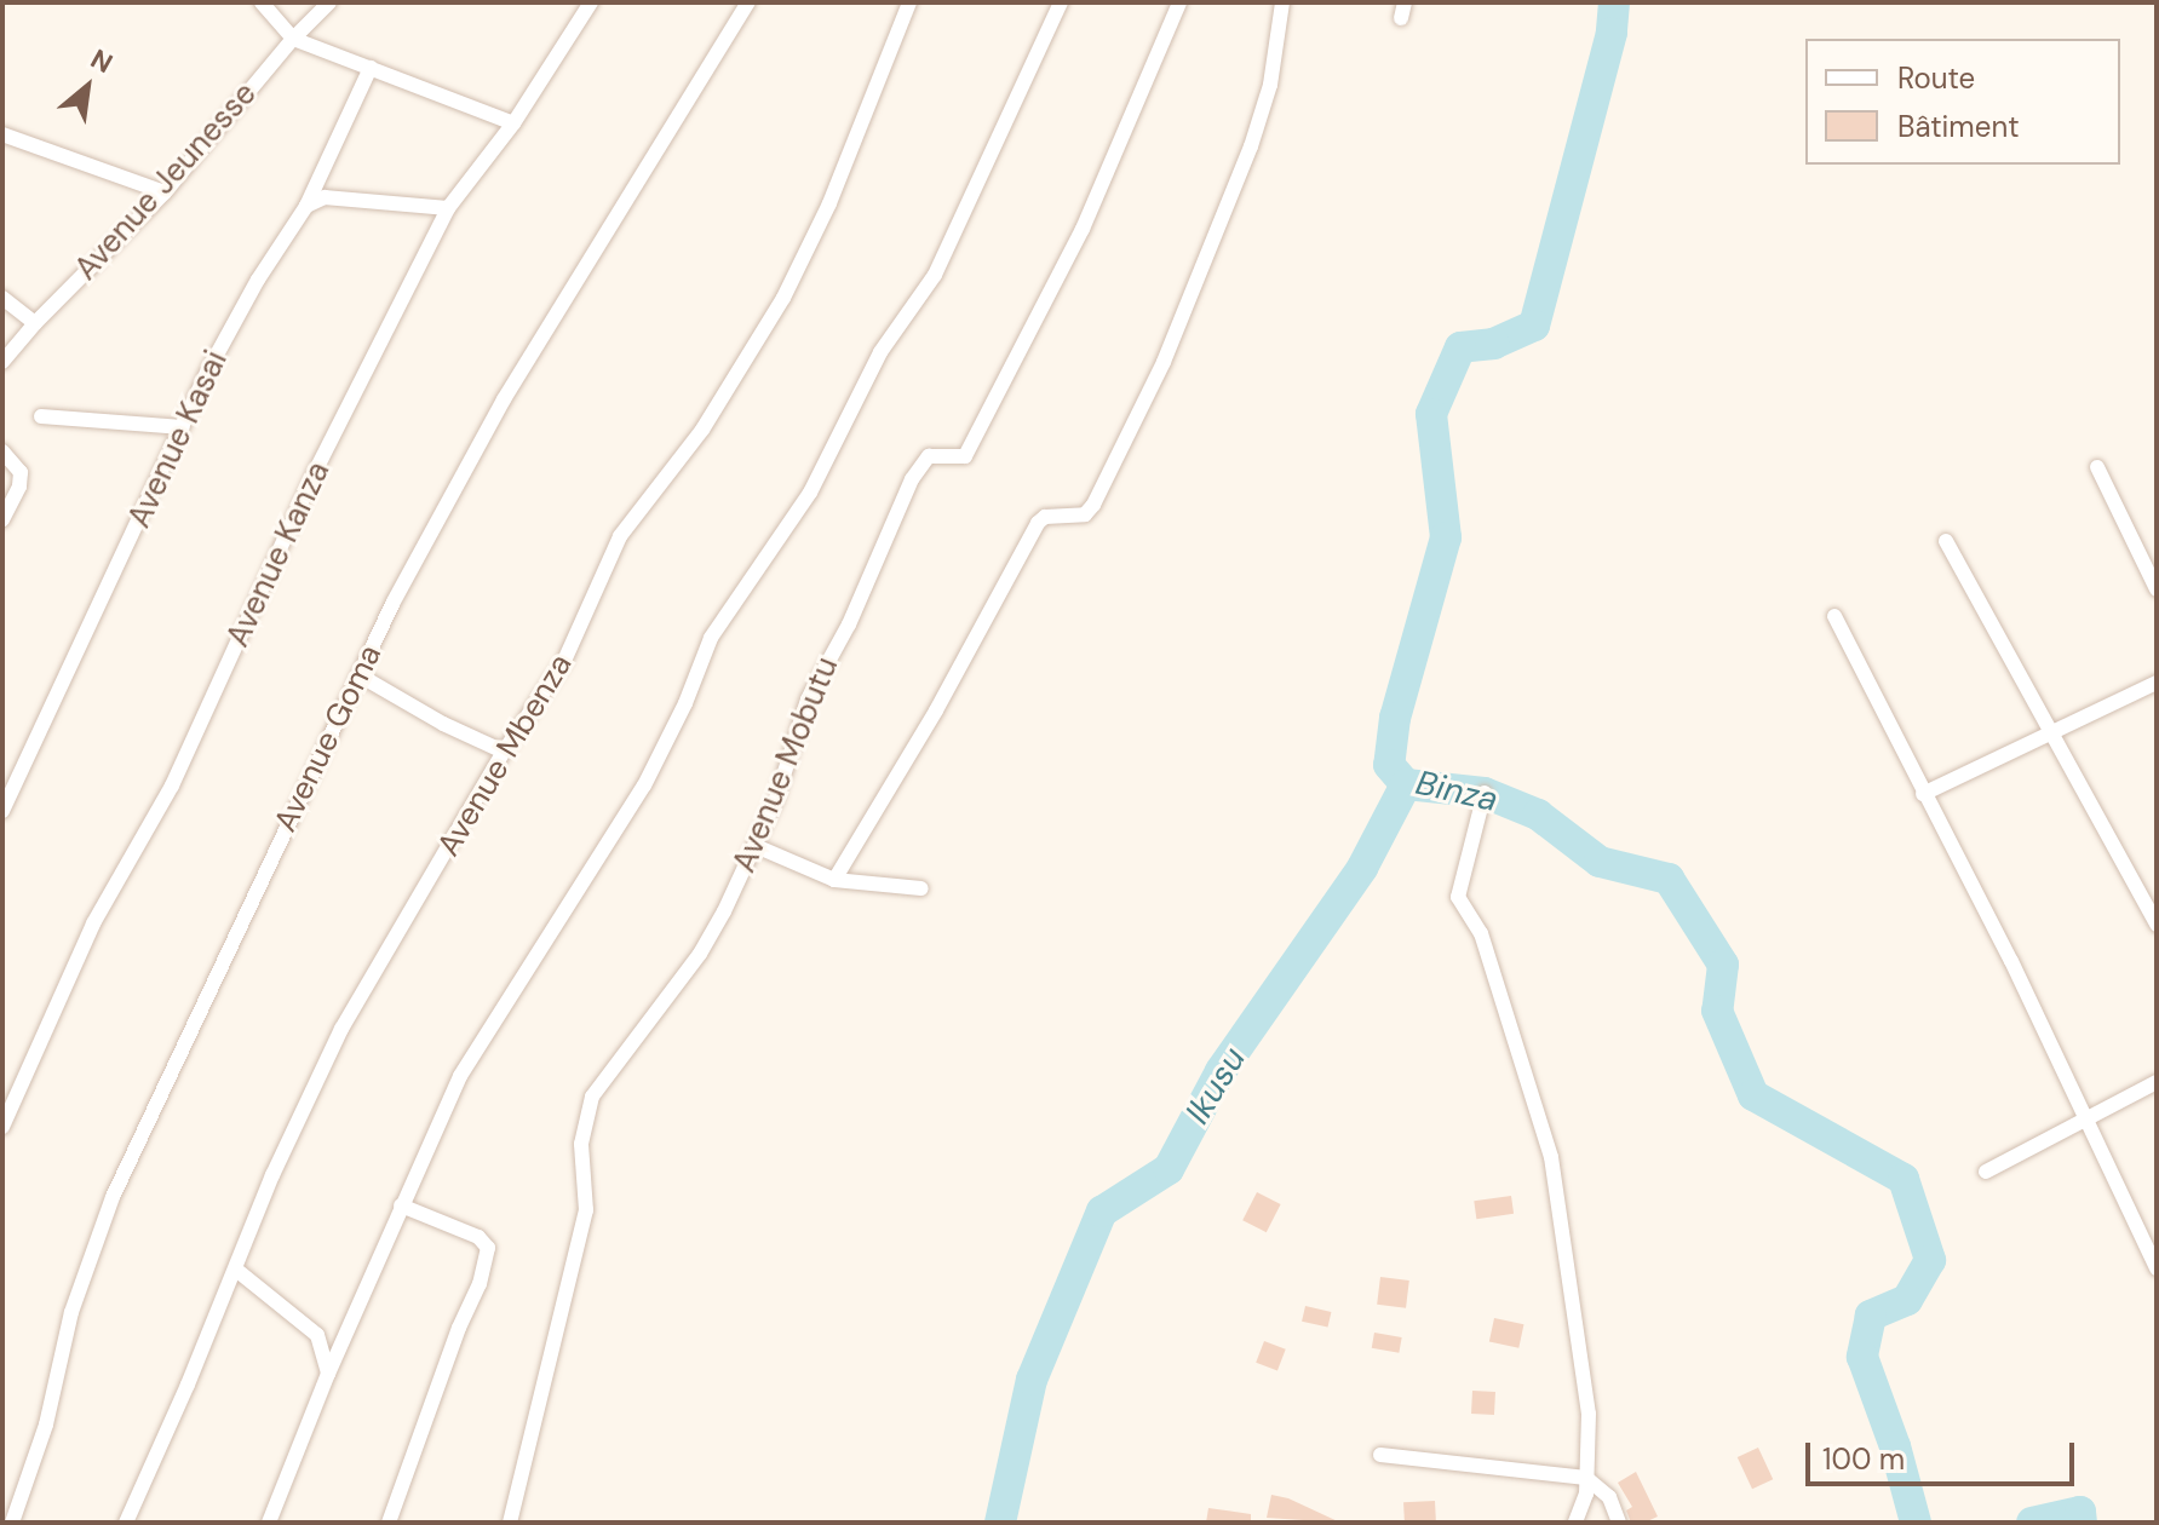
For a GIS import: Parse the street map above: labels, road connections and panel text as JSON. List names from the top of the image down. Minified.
{"streets":{"street":["Avenue Jeunesse","Avenue Kasai","Avenue Kanza","Avenue Goma","Avenue Mbenza","Avenue Mobutu"]},"water":["Binza","Ikusu"],"legend":["Route","Bâtiment"],"scale_bar":"100 m","north":"top right"}
